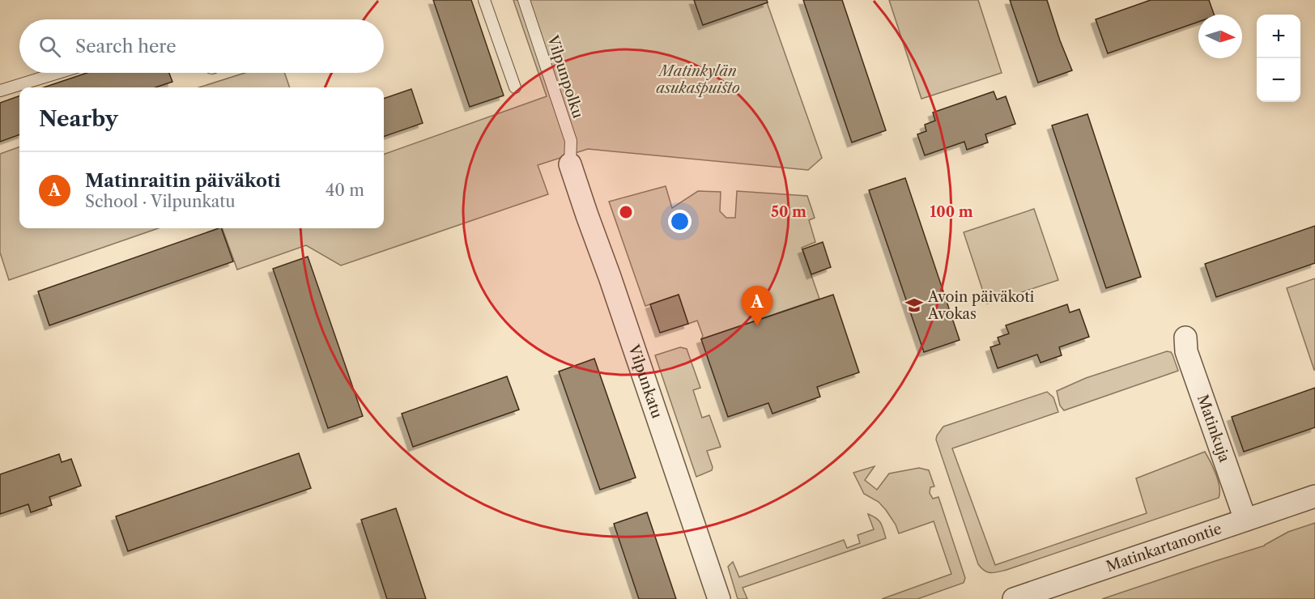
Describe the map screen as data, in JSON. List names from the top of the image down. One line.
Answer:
{"streets":{"street":["Vilpunkatu","Matinkuja","Matinkartanontie"],"lane":["Vilpunpolku"]},"crossings":[["Vilpunpolku","Vilpunkatu"],["Matinkuja","Matinkartanontie"]],"parks":["Matinkylän asukaspuisto"],"places":{"school or university":["Avoin päiväkoti Avokas"]},"north":"right","page":{"map_buttons":["+","−"],"search":"Search here","heading":"Nearby","list":[{"mark":"A","name":"Matinraitin päiväkoti","note":"School · Vilpunkatu","value":"40 m"}],"pins":"A"},"rings":["50 m","100 m"]}
